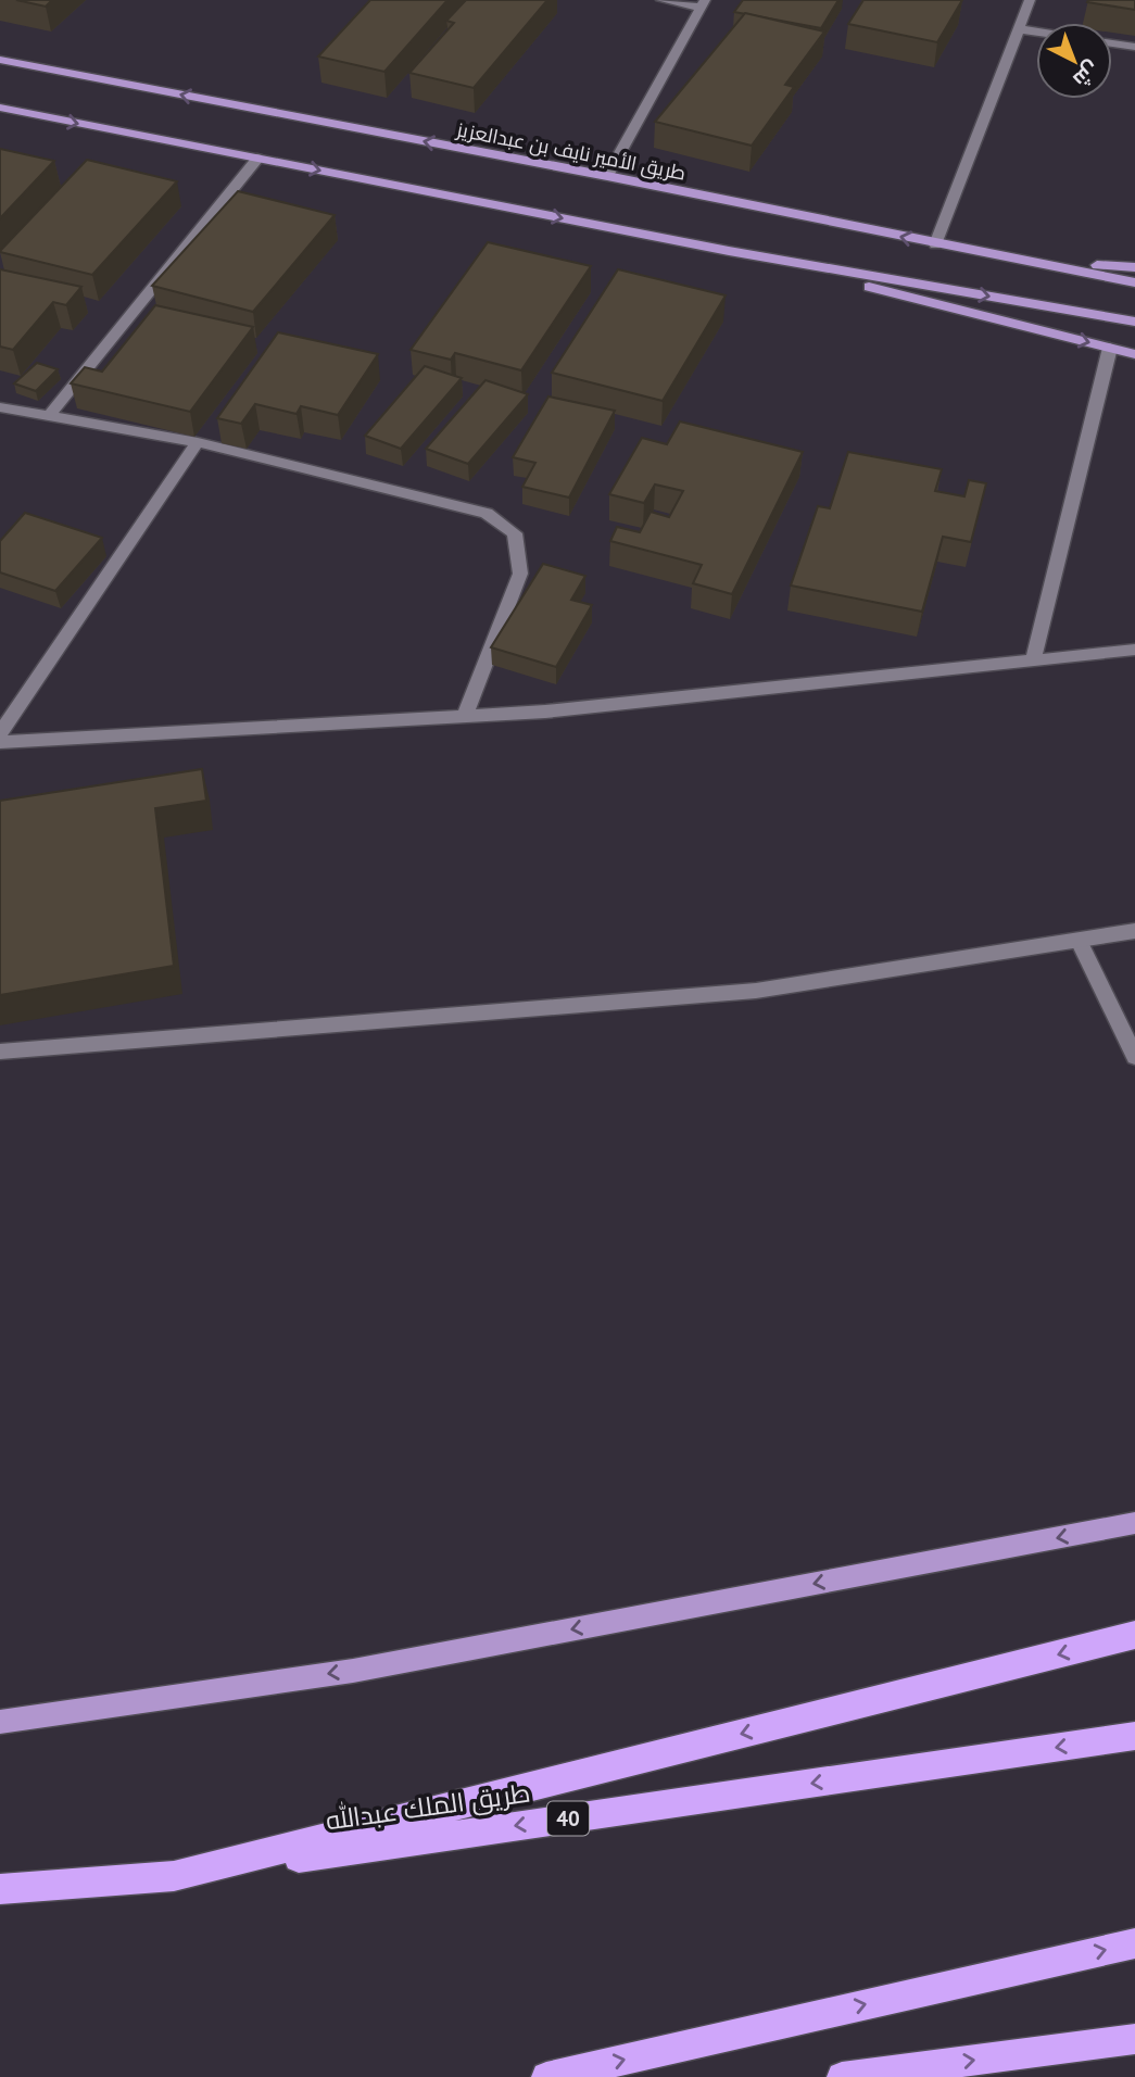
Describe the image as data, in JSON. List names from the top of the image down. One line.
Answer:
{"streets":{"highway":["طريق الملك عبدالله","40"],"main road":["طريق الأمير نايف بن عبدالعزيز"]},"north":"bottom right"}
